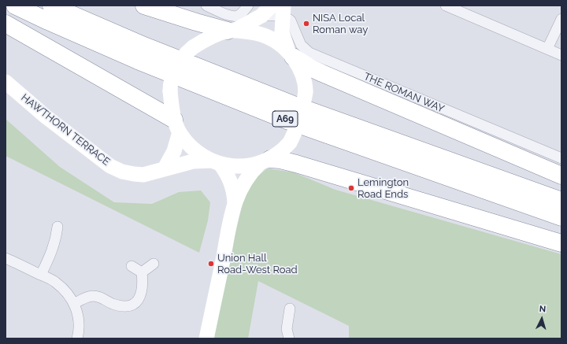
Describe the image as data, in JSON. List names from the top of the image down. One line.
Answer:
{"streets":{"highway":["A69"],"main road":["HAWTHORN TERRACE"],"street":["THE ROMAN WAY"]},"places":["NISA Local Roman way","Lemington Road Ends","Union Hall Road-West Road"],"north":"top"}
